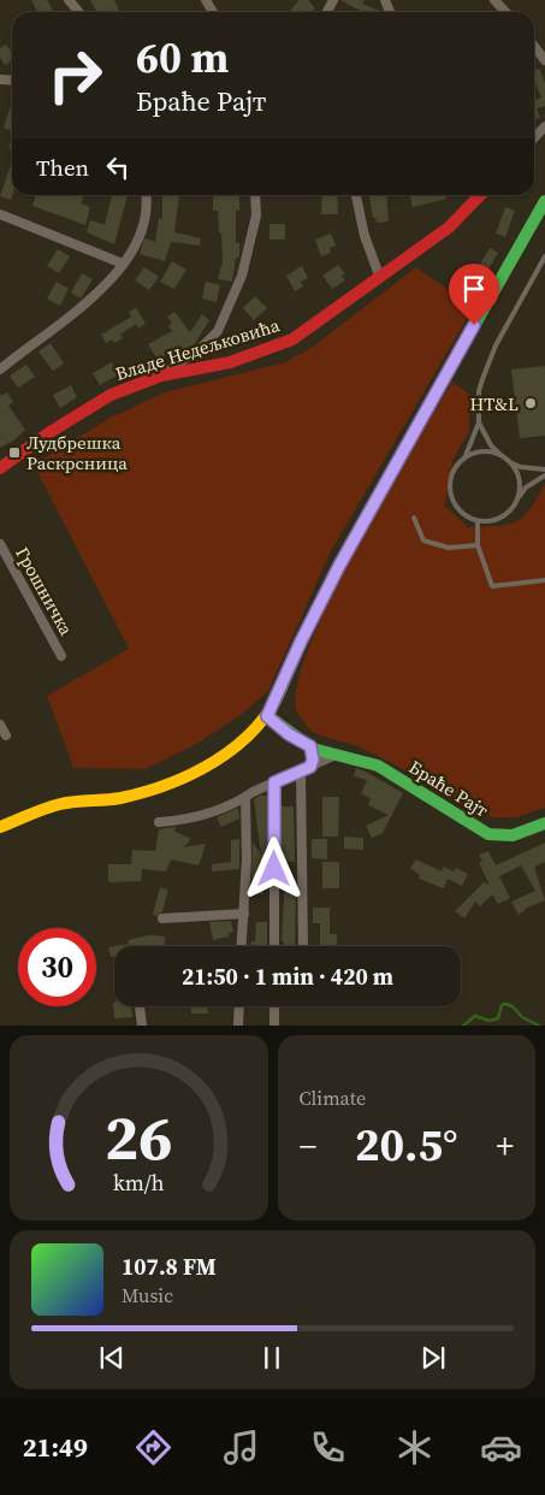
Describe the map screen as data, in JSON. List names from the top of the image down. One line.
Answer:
{"streets":{"street":["Владе Недељковића","Грошничка","Браће Рајт"]},"places":{"other":["HT&L"],"transit":["Лудбрешка Раскрсница"]},"page":{"turn":["60 m","Браће Рајт"],"then":"Then","limit":"30","trip":"21:50 · 1 min · 420 m","tile":"Climate","heat":["−","20.5°","+"],"song":["107.8 FM","Music"],"tabs":"21:49","gauge":["26","km/h"]}}
